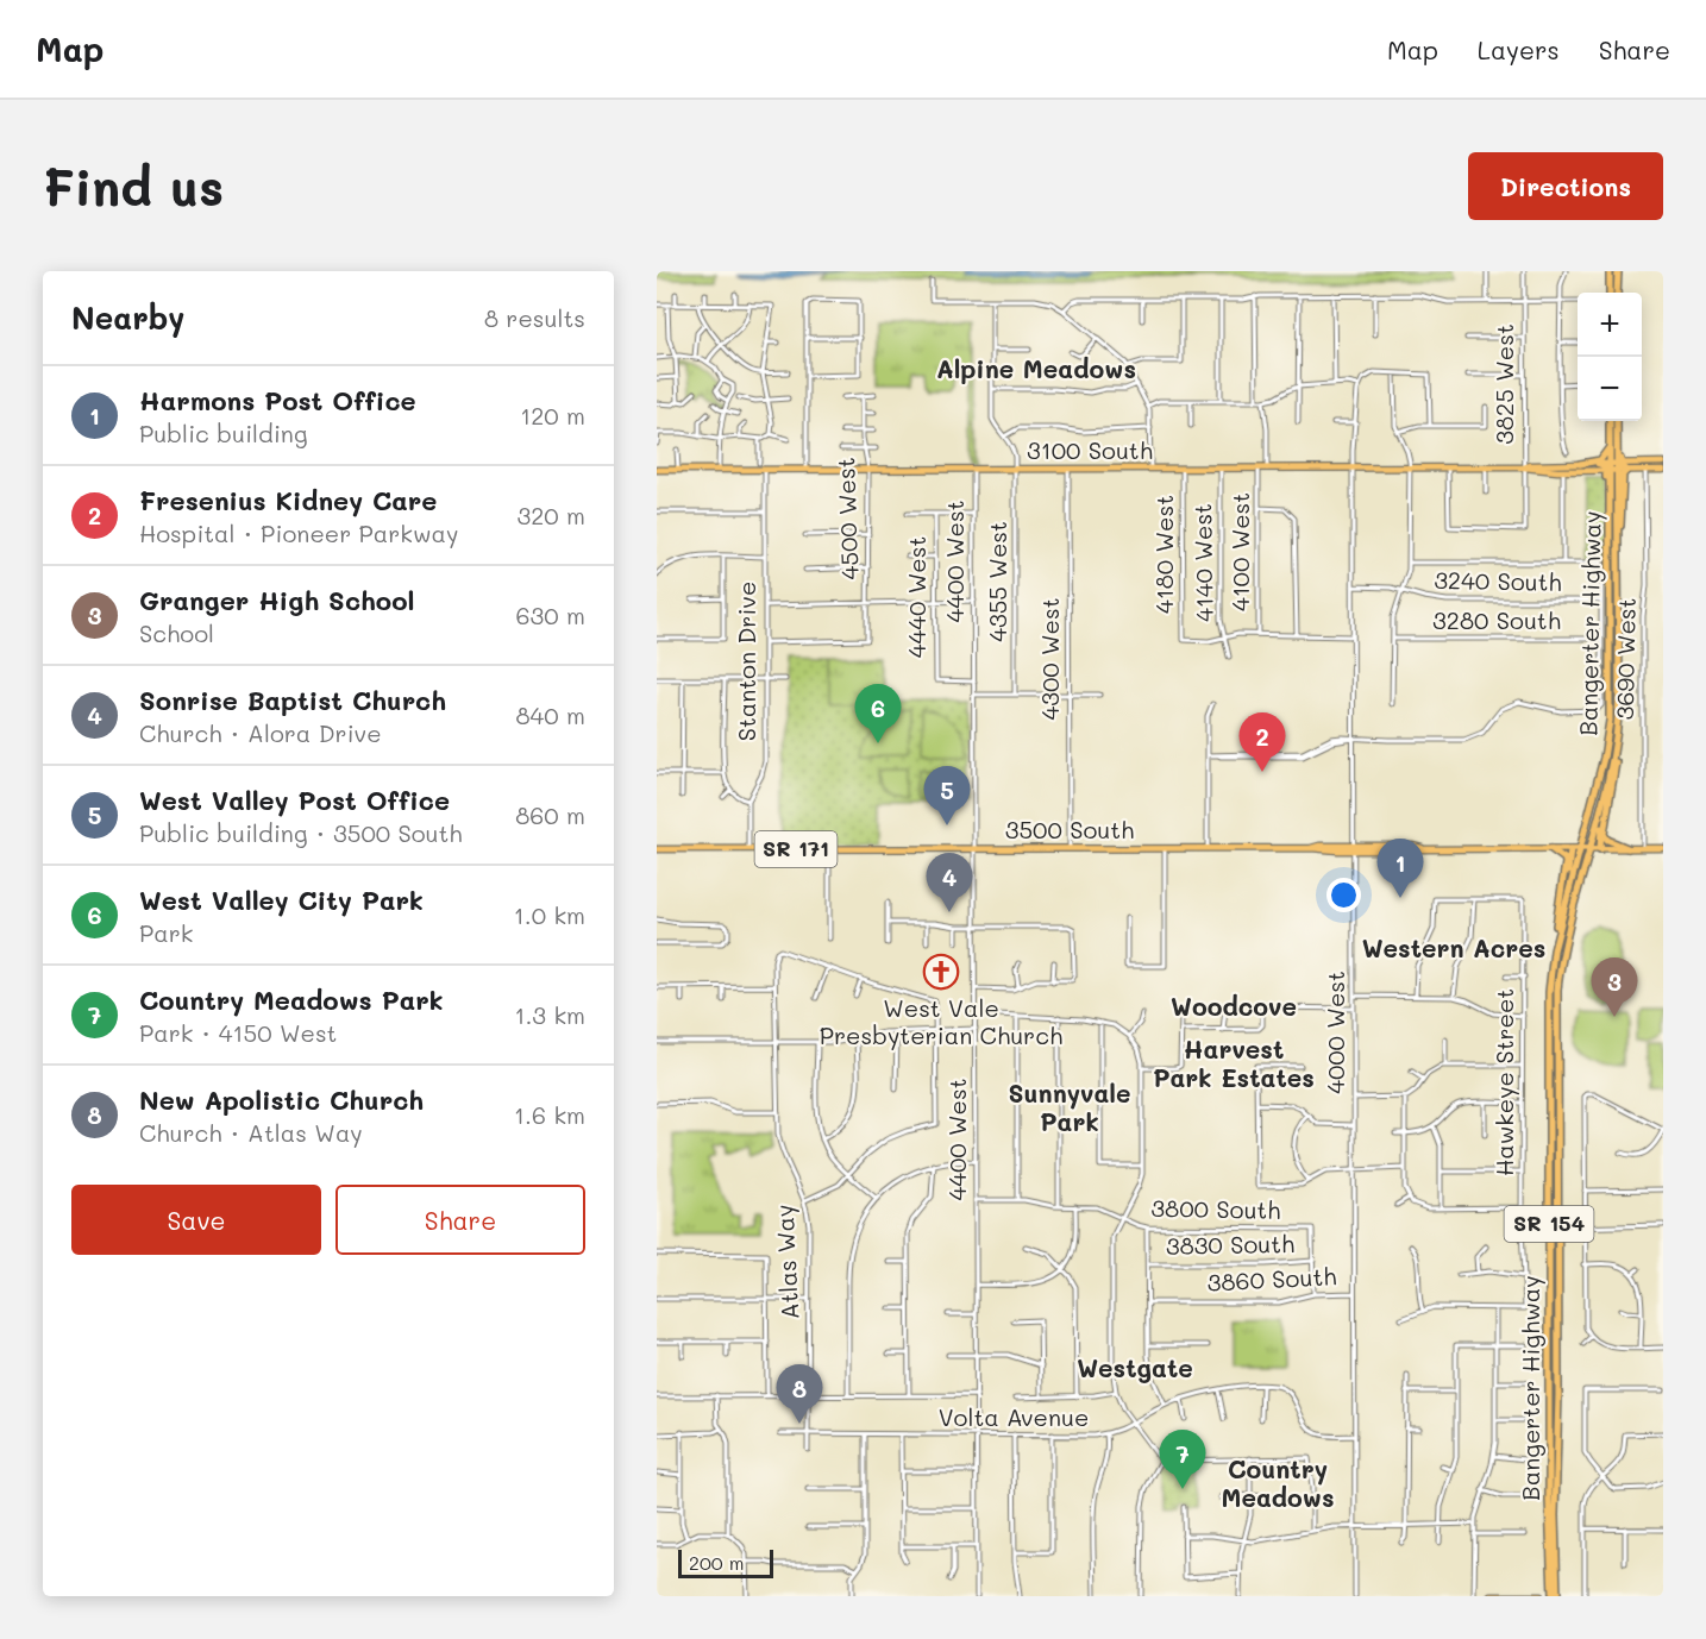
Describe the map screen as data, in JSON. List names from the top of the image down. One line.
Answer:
{"streets":{"highway":["Bangerter Highway","SR 154"],"main road":["3100 South","3500 South","SR 171"],"street":["3825 West","4500 West","4100 West","4180 West","4400 West","4140 West","4355 West","3240 South","4440 West","3280 South","4300 West","3690 West","Stanton Drive","4000 West","Hawkeye Street","3800 South","3830 South","Atlas Way","3860 South","Volta Avenue"]},"crossings":[["3825 West","3100 South"],["3100 South","4500 West"],["3100 South","4100 West"],["3100 South","4180 West"],["3100 South","4400 West"],["3100 South","4140 West"],["3100 South","4355 West"],["3100 South","Bangerter Highway"],["3100 South","4300 West"],["3100 South","Stanton Drive"],["3100 South","4000 West"],["4500 West","Stanton Drive"],["4180 West","4140 West"],["4400 West","4440 West"],["4400 West","3500 South"],["4400 West","3800 South"],["4400 West","Volta Avenue"],["3240 South","4000 West"],["Bangerter Highway","3500 South"],["4300 West","3500 South"],["3690 West","3500 South"],["Stanton Drive","3500 South"],["3500 South","4000 West"],["4000 West","3860 South"],["4000 West","Volta Avenue"],["3800 South","3830 South"],["Atlas Way","Volta Avenue"]],"districts":["Alpine Meadows","Western Acres","Woodcove","Harvest Park Estates","Sunnyvale Park","Westgate","Country Meadows"],"places":{"church":["West Vale Presbyterian Church"]},"scale_bar":"200 m","page":{"header":"Map","nav":["Map","Layers","Share"],"buttons":["Directions",["Save","Share"]],"title":"Find us","heading":["Nearby","8 results"],"map_buttons":["+","−"],"list":[{"mark":"1","name":"Harmons Post Office","note":"Public building","value":"120 m"},{"mark":"2","name":"Fresenius Kidney Care","note":"Hospital · Pioneer Parkway","value":"320 m"},{"mark":"3","name":"Granger High School","note":"School","value":"630 m"},{"mark":"4","name":"Sonrise Baptist Church","note":"Church · Alora Drive","value":"840 m"},{"mark":"5","name":"West Valley Post Office","note":"Public building · 3500 South","value":"860 m"},{"mark":"6","name":"West Valley City Park","note":"Park","value":"1.0 km"},{"mark":"7","name":"Country Meadows Park","note":"Park · 4150 West","value":"1.3 km"},{"mark":"8","name":"New Apolistic Church","note":"Church · Atlas Way","value":"1.6 km"}],"pins":["6","2","5","1","4","3","8","7"],"scale":"200 m"}}
